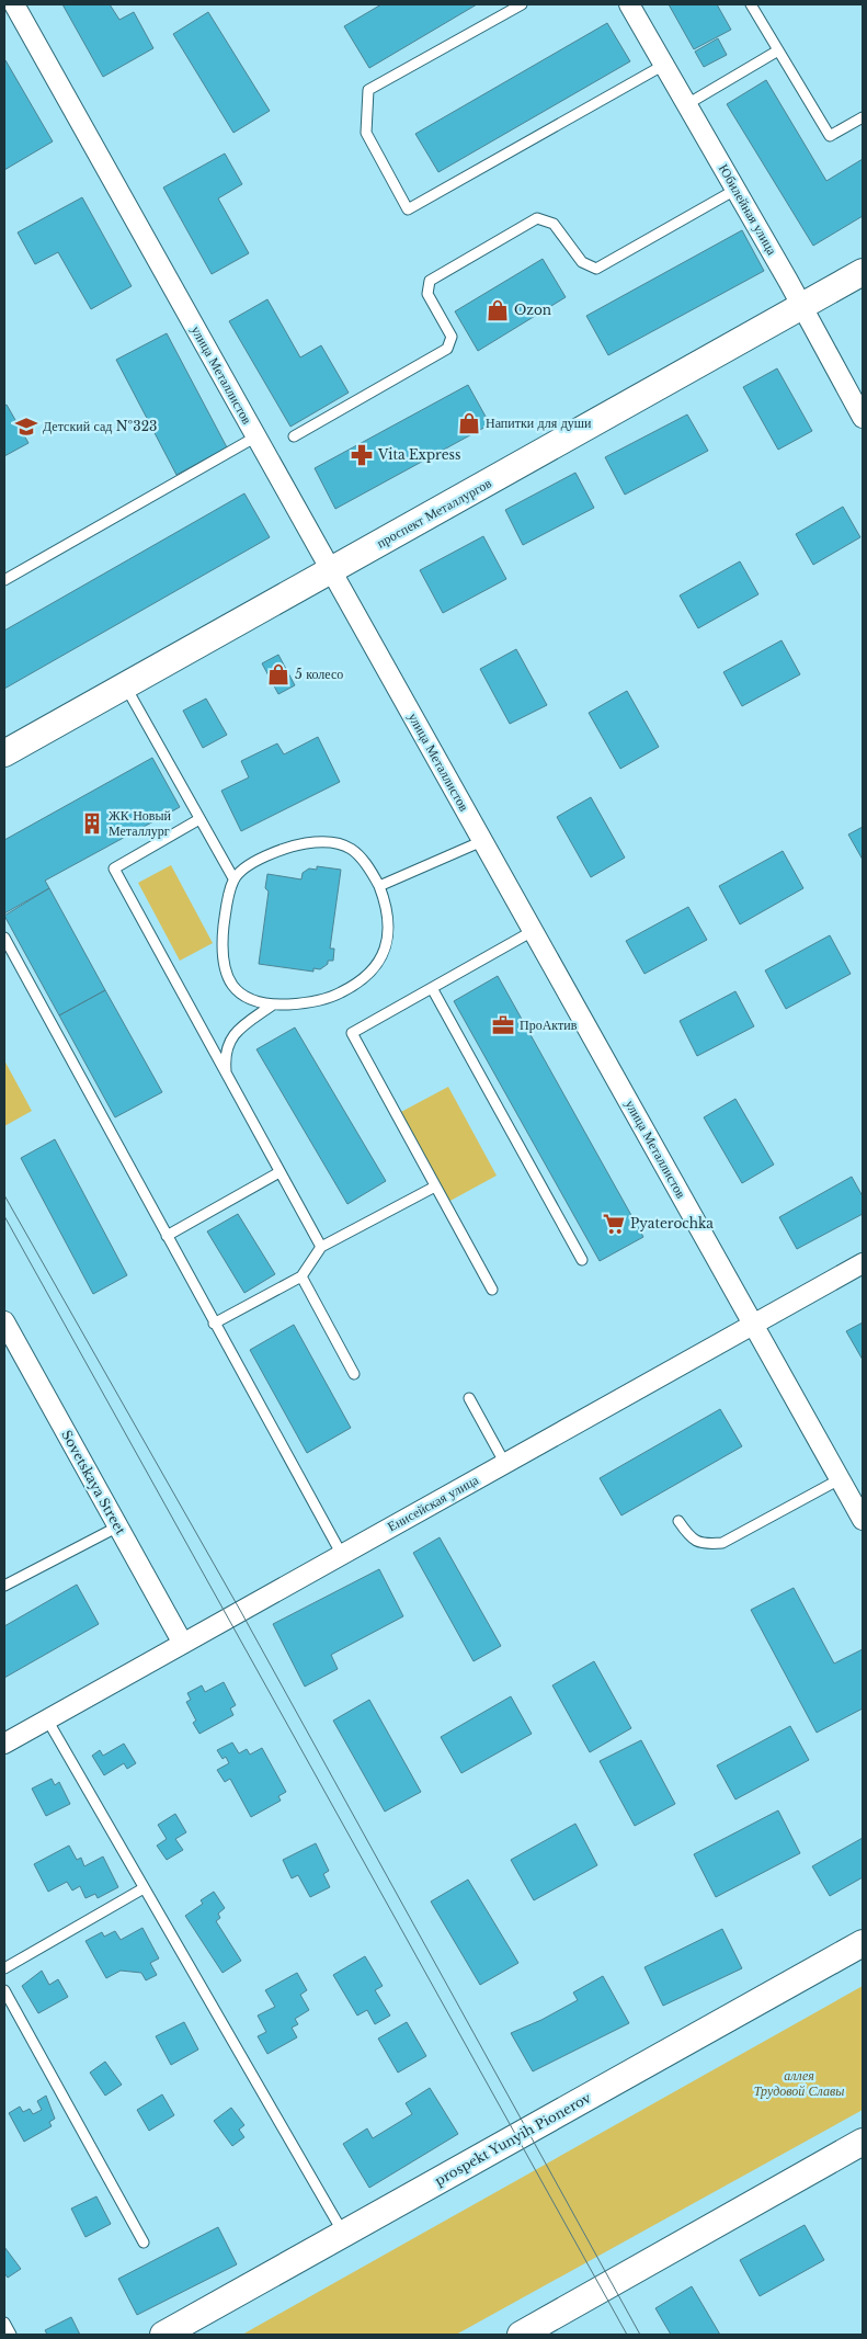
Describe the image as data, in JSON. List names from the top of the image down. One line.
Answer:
{"streets":{"street":["Юбилейная улица","улица Металлистов","проспект Металлургов","Sovetskaya Street","Енисейская улица","prospekt Yunyih Pionerov"]},"crossings":[["Юбилейная улица","проспект Металлургов"],["улица Металлистов","проспект Металлургов"],["улица Металлистов","Енисейская улица"],["Sovetskaya Street","Енисейская улица"]],"parks":["аллея Трудовой Славы"],"places":{"shop":["Ozon","Напитки для души","5 колесо"],"school or university":["Детский сад №323"],"pharmacy":["Vita Express"],"building":["ЖК Новый Металлург"],"office":["ПроАктив"],"supermarket":["Pyaterochka"]}}
